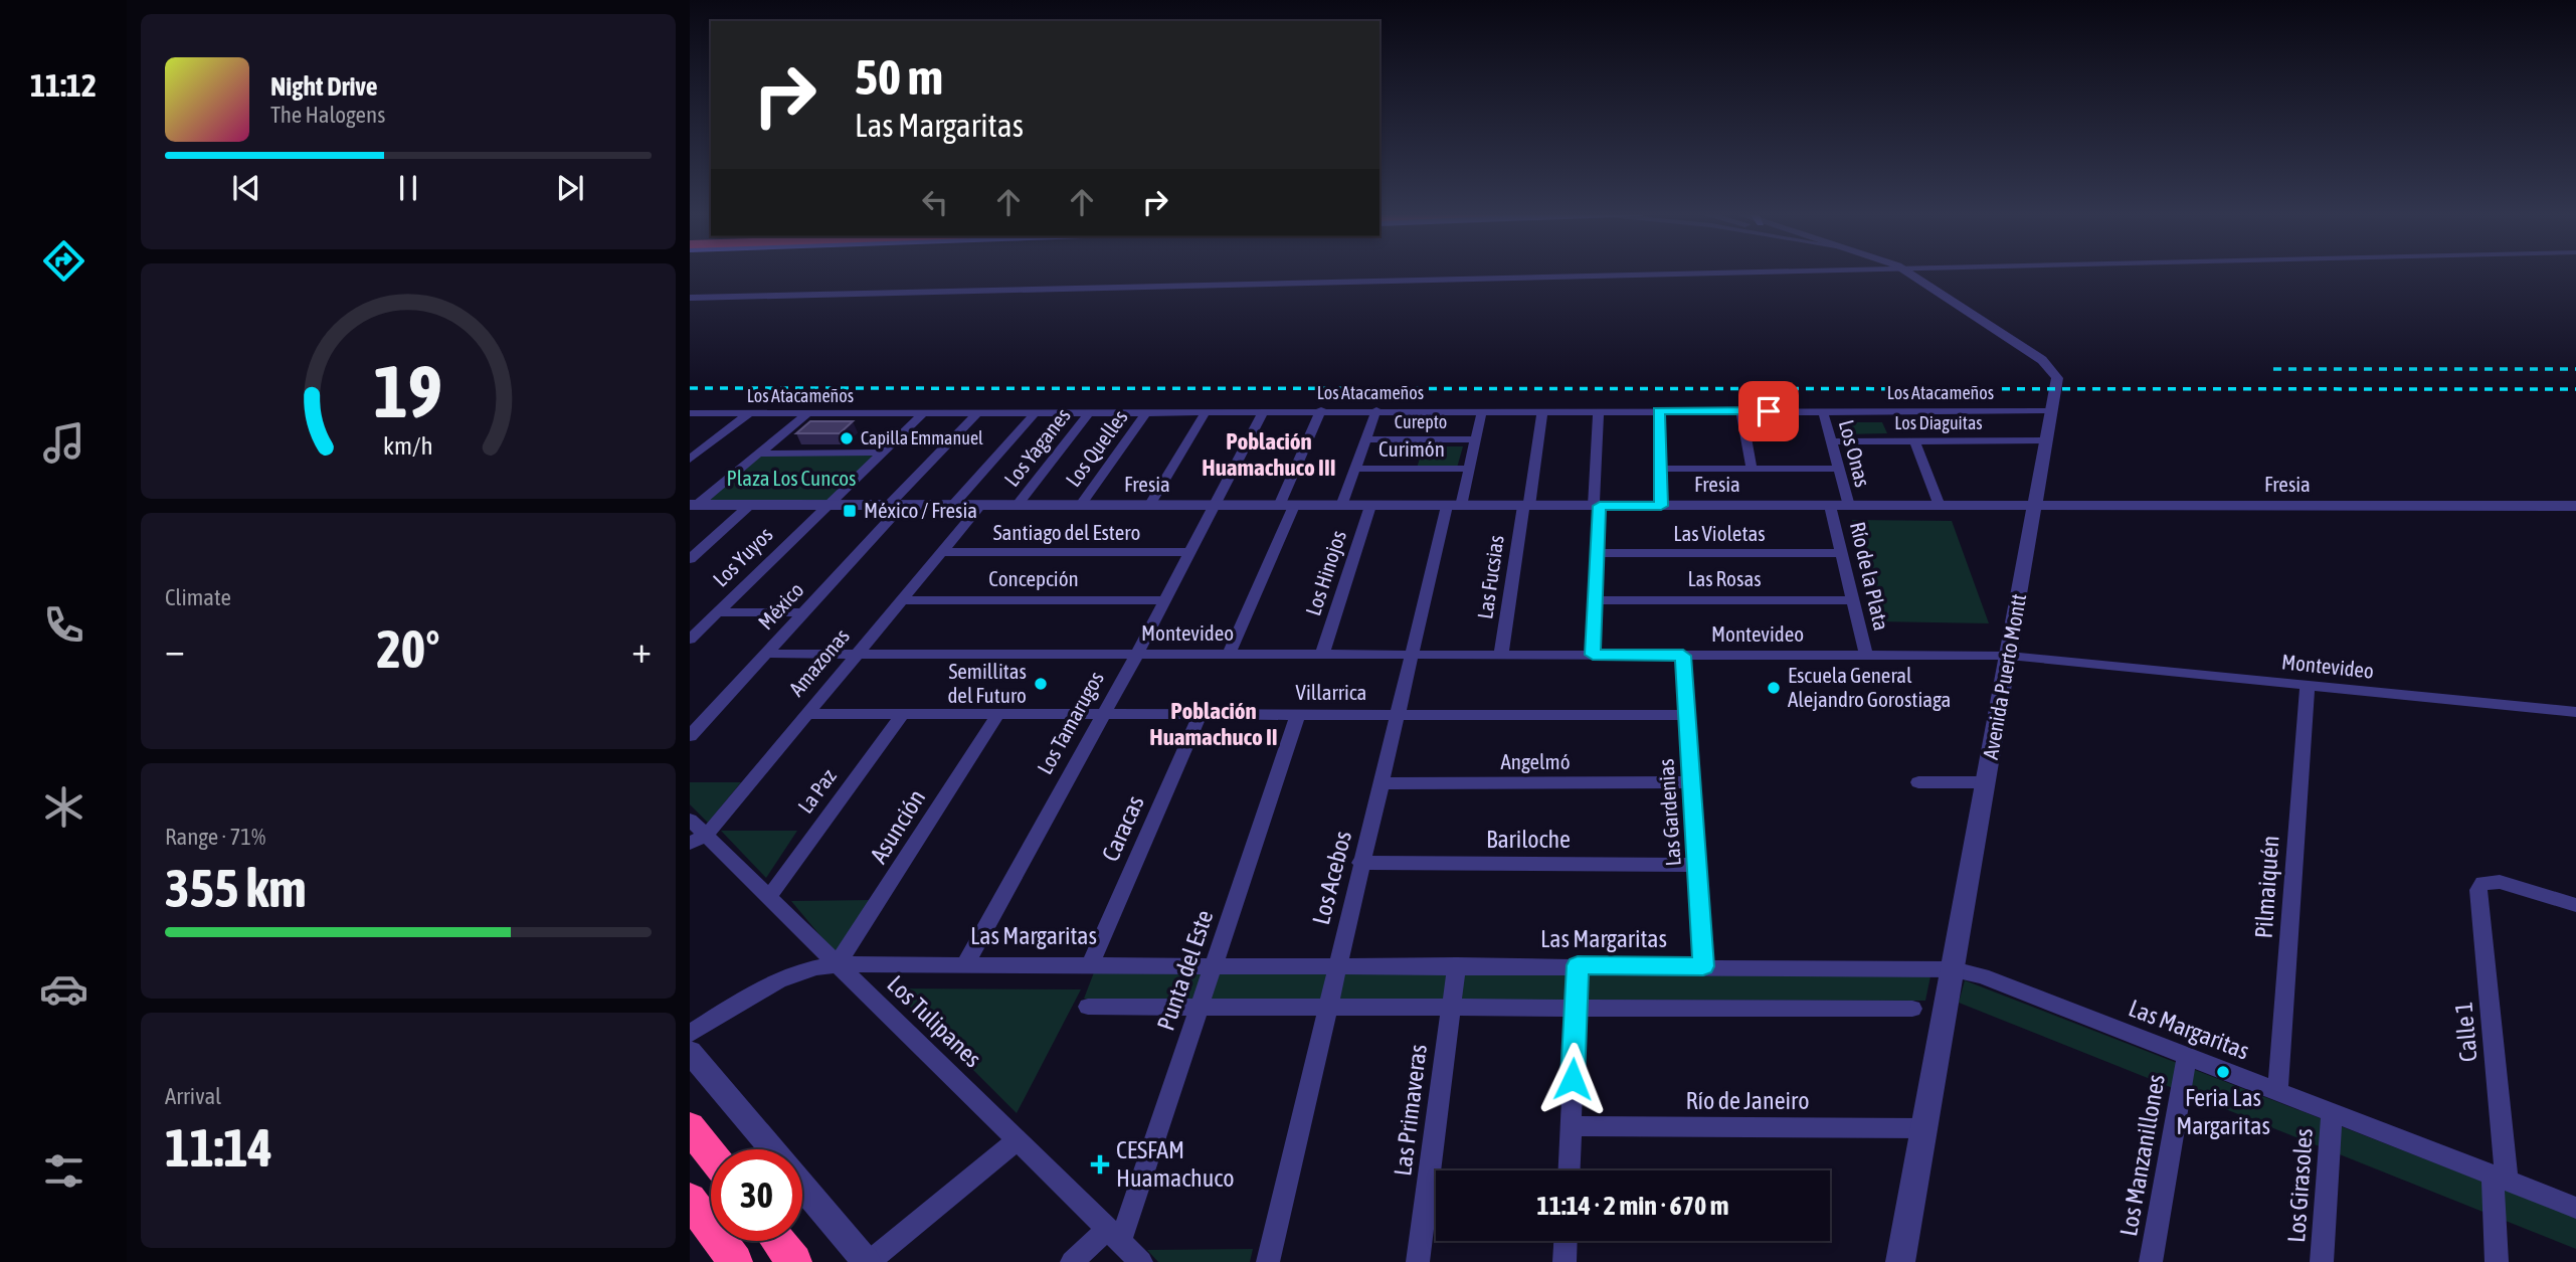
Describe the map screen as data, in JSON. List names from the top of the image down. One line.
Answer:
{"streets":{"street":["Los Atacameños","Curepto","Los Diaguitas","Los Yaganes","Los Quelles","Curimón","Los Onas","Fresia","Santiago del Estero","Las Violetas","Los Yuyos","Los Hinojos","Río de la Plata","Las Fucsias","Concepción","Las Rosas","México","Montevideo","Amazonas","Avenida Puerto Montt","Villarrica","Los Tamarugos","Angelmó","La Paz","Las Gardenias","Asunción","Caracas","Bariloche","Los Acebos","Pilmaiquén","Las Margaritas","Punta del Este","Los Tulipanes","Calle 1","Río de Janeiro","Las Primaveras","Los Manzanillones","Los Girasoles"]},"crossings":[["Los Atacameños","Los Yaganes"],["Los Atacameños","Los Quelles"],["Los Atacameños","Los Onas"],["Los Atacameños","Los Yuyos"],["Los Atacameños","Las Fucsias"],["Los Atacameños","México"],["Los Atacameños","Avenida Puerto Montt"],["Los Atacameños","Los Tamarugos"],["Los Atacameños","Los Acebos"],["Curepto","Los Acebos"],["Los Diaguitas","Los Onas"],["Los Diaguitas","Avenida Puerto Montt"],["Los Yaganes","Fresia"],["Los Quelles","Fresia"],["Curimón","Los Acebos"],["Los Onas","Fresia"],["Fresia","Los Yuyos"],["Fresia","Los Hinojos"],["Fresia","Río de la Plata"],["Fresia","Las Fucsias"],["Fresia","México"],["Fresia","Amazonas"],["Fresia","Avenida Puerto Montt"],["Fresia","Los Tamarugos"],["Fresia","Los Acebos"],["Santiago del Estero","Amazonas"],["Santiago del Estero","Los Tamarugos"],["Las Violetas","Río de la Plata"],["Los Hinojos","Montevideo"],["Río de la Plata","Las Rosas"],["Río de la Plata","Montevideo"],["Las Fucsias","Montevideo"],["Concepción","Amazonas"],["Concepción","Los Tamarugos"],["México","Montevideo"],["Montevideo","Amazonas"],["Montevideo","Avenida Puerto Montt"],["Montevideo","Los Tamarugos"],["Montevideo","Las Gardenias"],["Montevideo","Los Acebos"],["Montevideo","Pilmaiquén"],["Amazonas","Villarrica"],["Amazonas","Los Tulipanes"],["Avenida Puerto Montt","Las Margaritas"],["Avenida Puerto Montt","Río de Janeiro"],["Villarrica","Los Tamarugos"],["Villarrica","La Paz"],["Villarrica","Las Gardenias"],["Villarrica","Asunción"],["Villarrica","Caracas"],["Villarrica","Los Acebos"],["Villarrica","Punta del Este"],["Los Tamarugos","Las Margaritas"],["Angelmó","Las Gardenias"],["Angelmó","Los Acebos"],["La Paz","Los Tulipanes"],["Las Gardenias","Bariloche"],["Las Gardenias","Las Margaritas"],["Asunción","Las Margaritas"],["Asunción","Los Tulipanes"],["Caracas","Las Margaritas"],["Bariloche","Los Acebos"],["Los Acebos","Las Margaritas"],["Pilmaiquén","Las Margaritas"],["Las Margaritas","Punta del Este"],["Las Margaritas","Los Tulipanes"],["Las Margaritas","Calle 1"],["Las Margaritas","Las Primaveras"],["Las Margaritas","Los Manzanillones"],["Las Margaritas","Los Girasoles"],["Punta del Este","Los Tulipanes"]],"districts":["Población Huamachuco III","Población Huamachuco II"],"parks":["Plaza Los Cuncos"],"places":{"other":["Capilla Emmanuel","Semillitas del Futuro","Escuela General Alejandro Gorostiaga","Feria Las Margaritas"],"transit":["México / Fresia"],"health":["CESFAM Huamachuco"]},"page":{"tabs":"11:12","turn":["50 m","Las Margaritas"],"song":["Night Drive","The Halogens"],"tile":["Climate",["Range · 71%","355 km"],["Arrival","11:14"]],"heat":["−","20°","+"],"limit":"30","trip":"11:14 · 2 min · 670 m","gauge":["19","km/h"]}}
